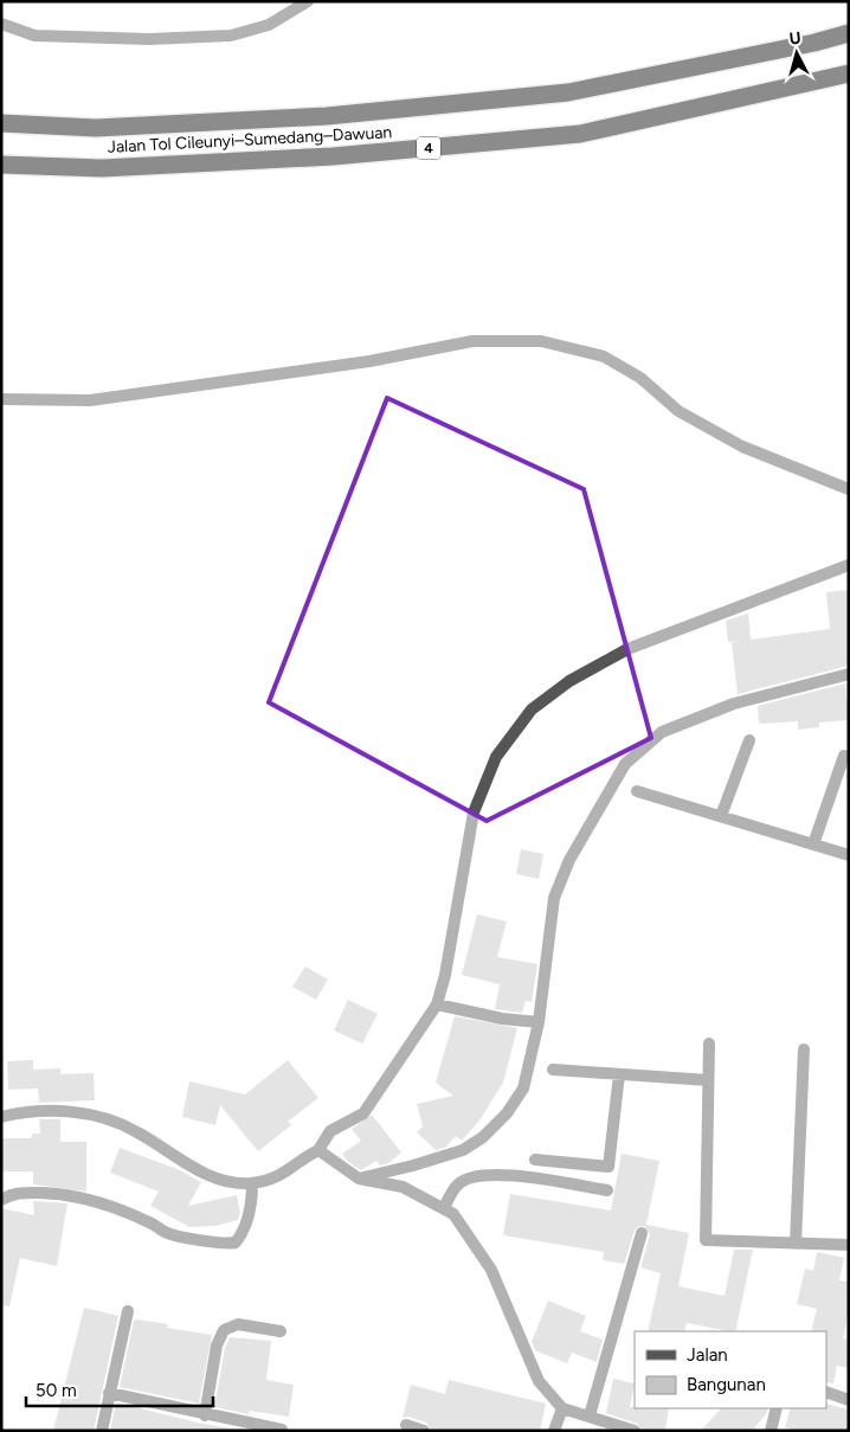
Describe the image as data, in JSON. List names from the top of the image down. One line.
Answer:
{"streets":{"highway":["Jalan Tol Cileunyi–Sumedang–Dawuan","4"]},"legend":["Jalan","Bangunan"],"scale_bar":"50 m","north":"top"}
